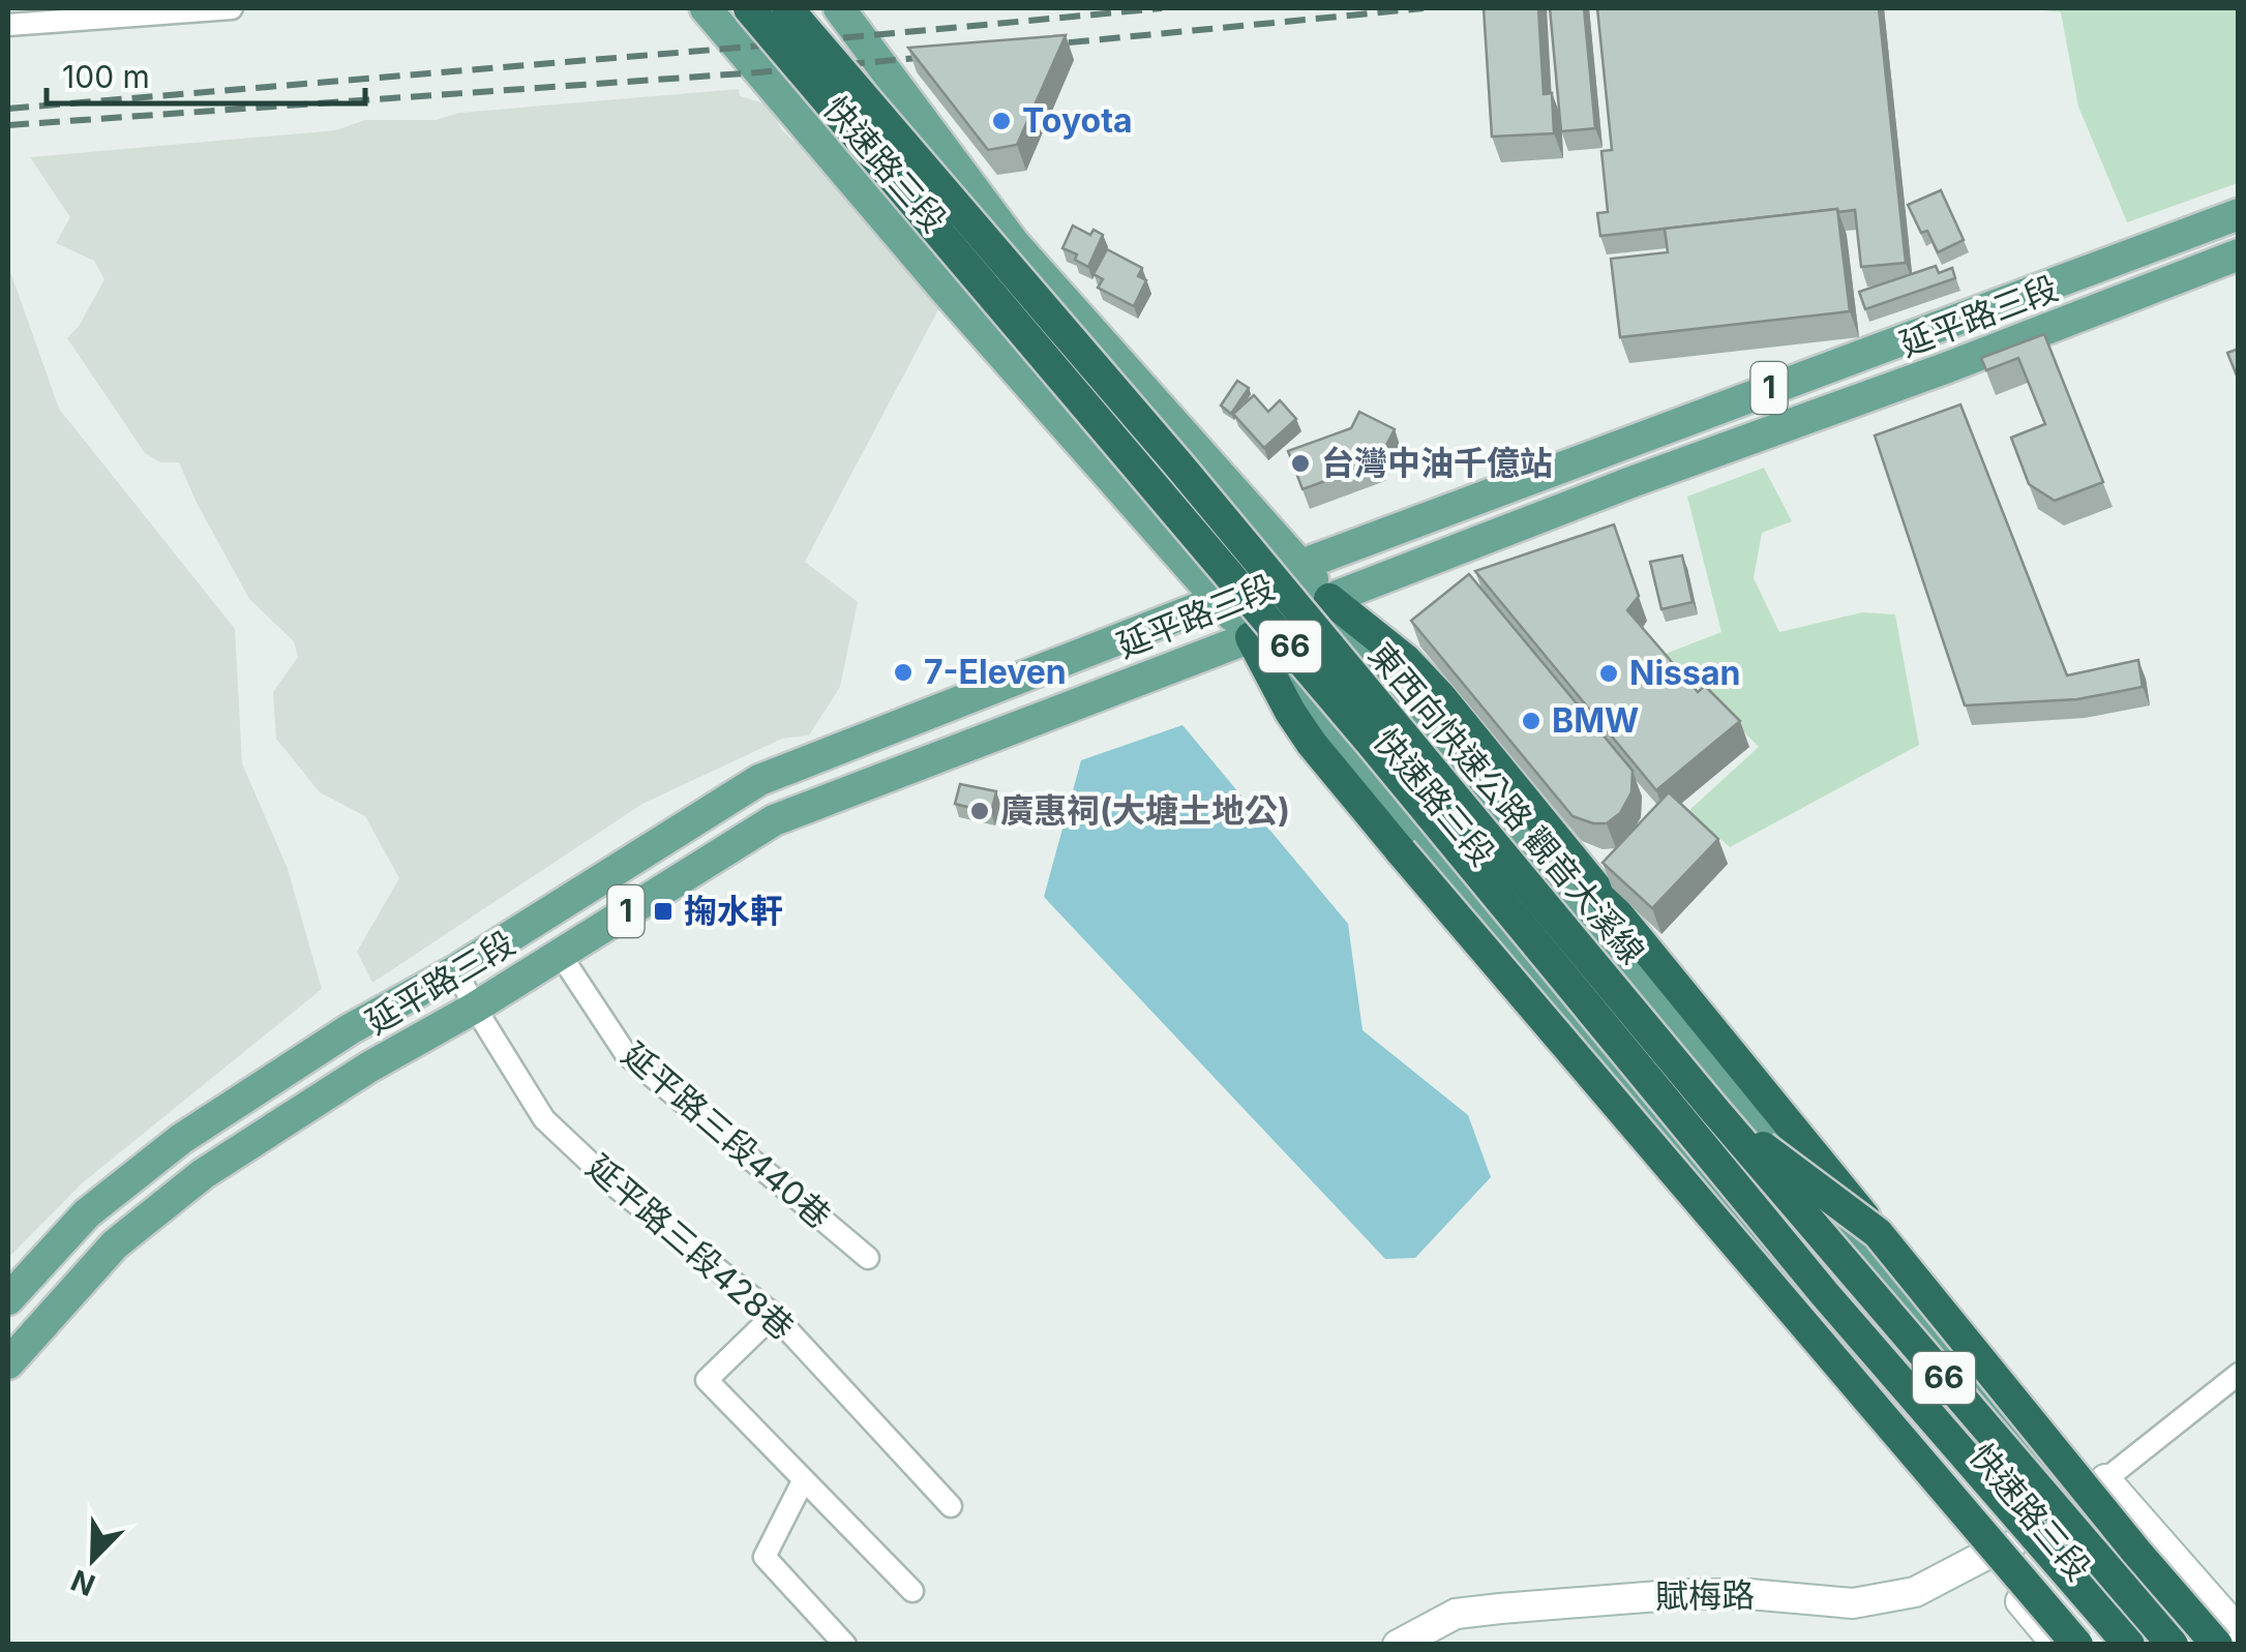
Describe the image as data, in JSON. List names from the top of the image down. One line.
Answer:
{"streets":{"highway":["66","東西向快速公路 觀音大溪線"],"main road":["快速路三段","延平路三段","1"],"street":["延平路三段440巷","延平路三段428巷","賦梅路"]},"crossings":[["快速路三段","延平路三段"],["快速路三段","賦梅路"],["延平路三段","延平路三段440巷"],["延平路三段","延平路三段428巷"]],"places":{"other":["Toyota","台灣中油千億站","7-Eleven","Nissan","BMW","廣惠祠(大塘土地公)"],"transit":["掬水軒"]},"scale_bar":"100 m","north":"bottom left"}
